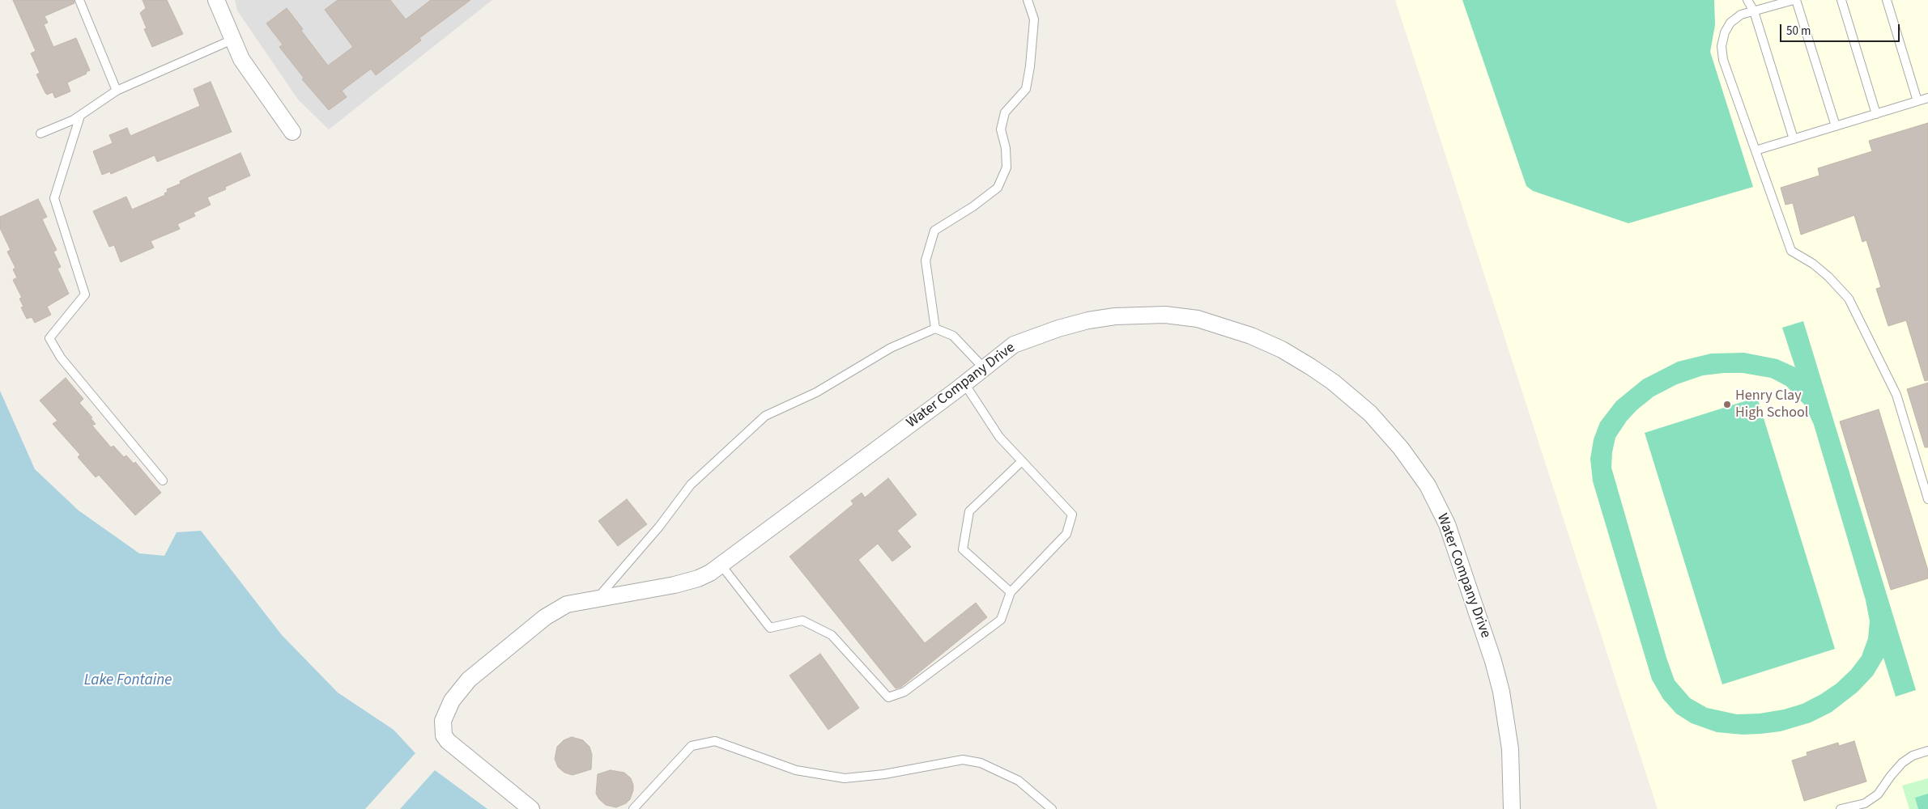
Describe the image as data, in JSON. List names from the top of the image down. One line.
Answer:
{"streets":{"street":["Water Company Drive"]},"water":["Lake Fontaine"],"places":["Henry Clay High School"],"scale_bar":"50 m"}
